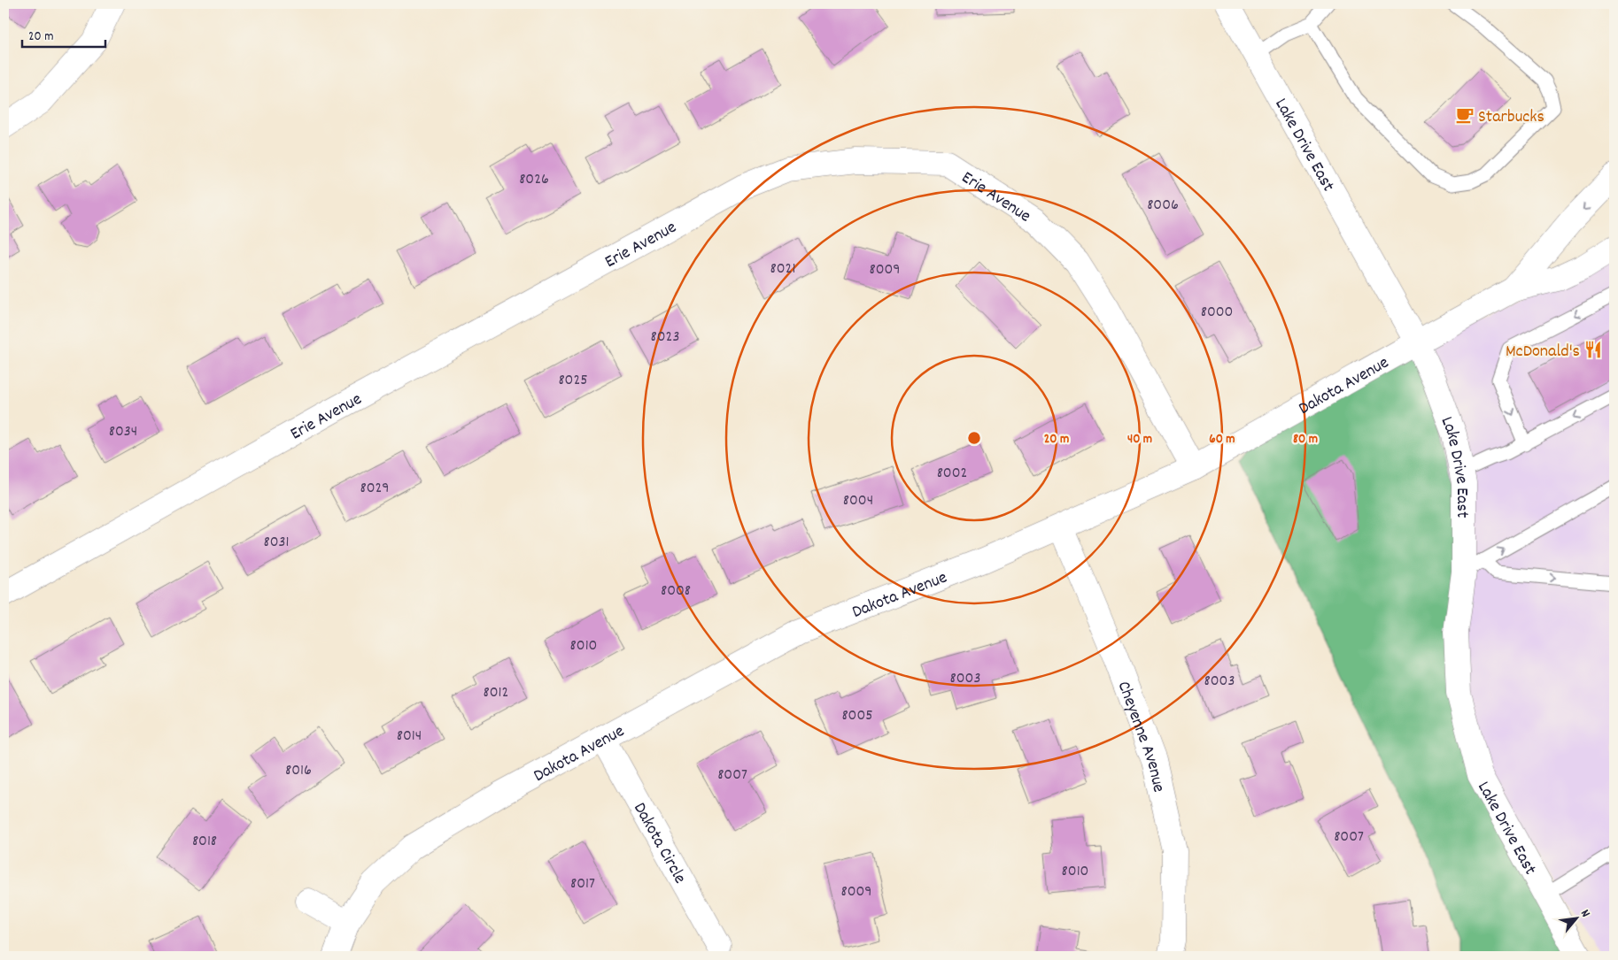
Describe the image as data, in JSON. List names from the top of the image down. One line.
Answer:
{"streets":{"street":["Lake Drive East","Erie Avenue","Dakota Avenue","Cheyenne Avenue","Dakota Circle"]},"crossings":[["Lake Drive East","Dakota Avenue"],["Erie Avenue","Dakota Avenue"],["Dakota Avenue","Cheyenne Avenue"],["Dakota Avenue","Dakota Circle"]],"places":{"cafe":["Starbucks"],"restaurant":["McDonald's"]},"house_numbers":["8026","8006","8021","8009","8000","8023","8025","8034","8002","8029","8004","8031","8008","8010","8003","8003","8012","8005","8014","8016","8007","8007","8018","8010","8017","8009"],"scale_bar":"20 m","north":"top right","rings":["20 m","40 m","60 m","80 m"]}
